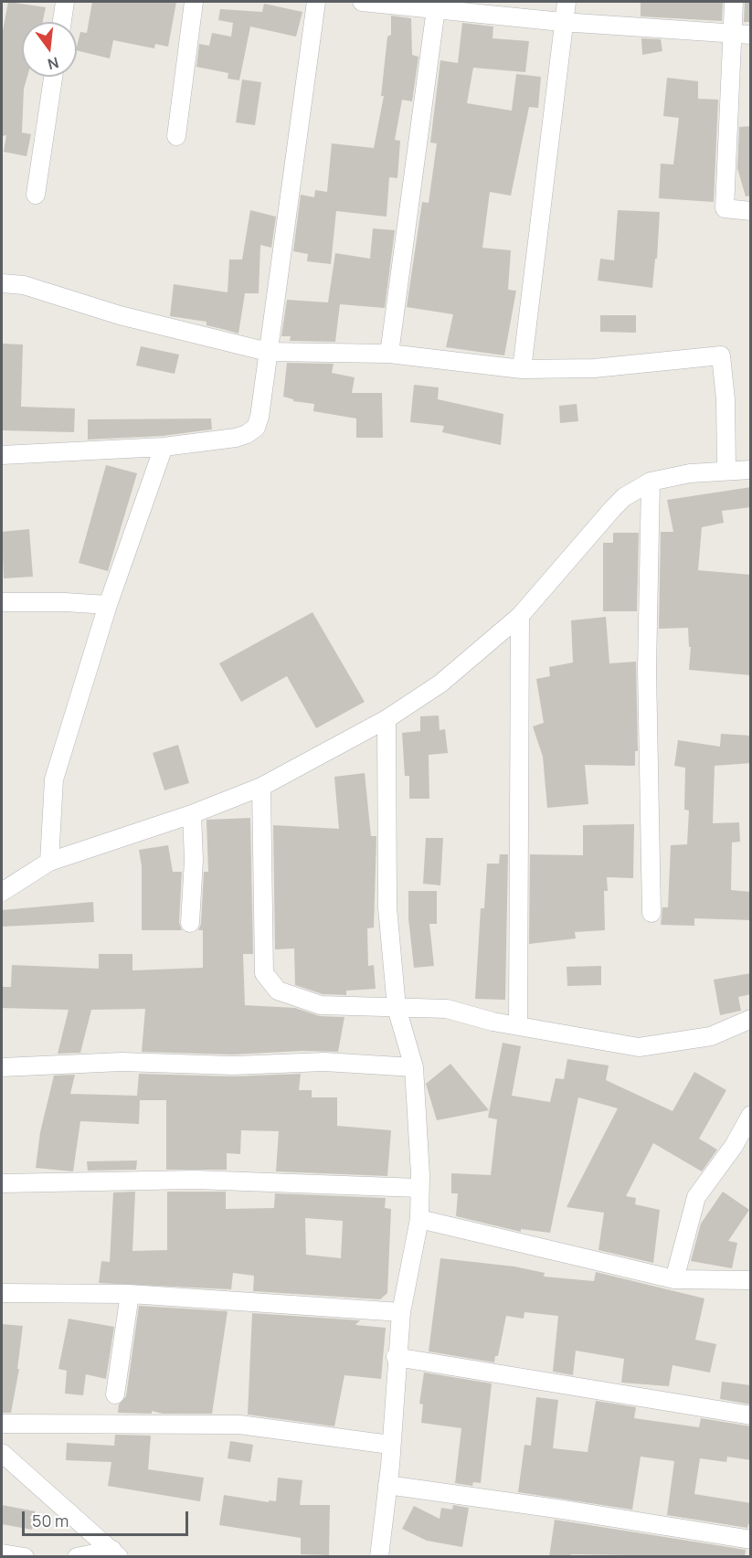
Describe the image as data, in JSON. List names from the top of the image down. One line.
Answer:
{"scale_bar":"50 m","north":"bottom"}
